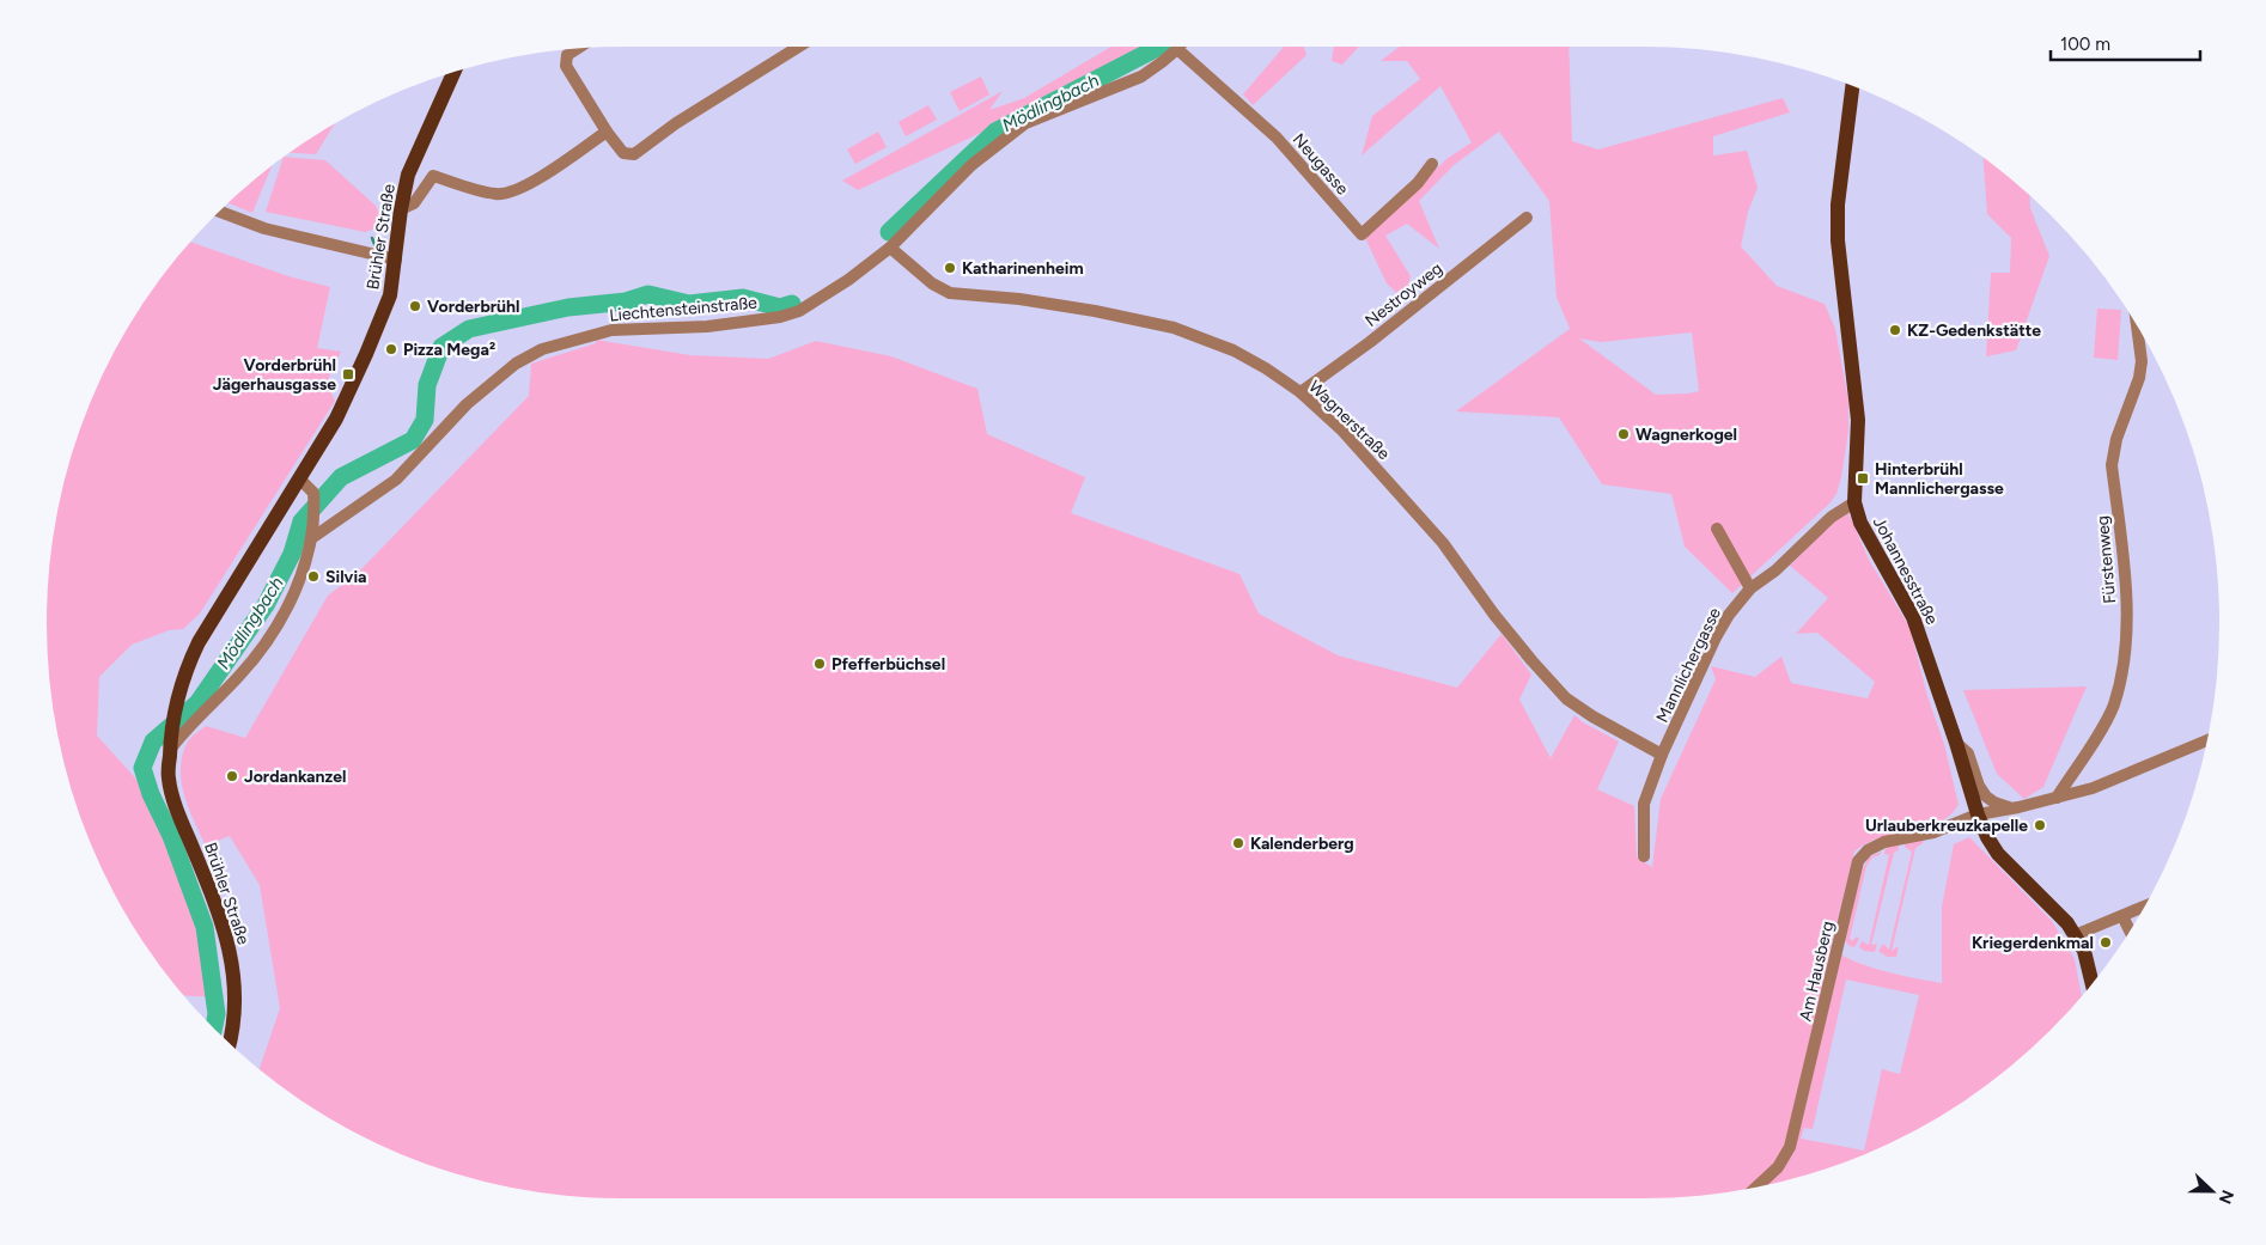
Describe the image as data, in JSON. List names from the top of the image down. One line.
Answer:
{"streets":{"main road":["Brühler Straße","Johannesstraße"],"street":["Neugasse","Nestroyweg","Liechtensteinstraße","Wagnerstraße","Fürstenweg","Mannlichergasse","Am Hausberg"]},"crossings":[["Neugasse","Liechtensteinstraße"],["Nestroyweg","Wagnerstraße"],["Liechtensteinstraße","Wagnerstraße"],["Wagnerstraße","Mannlichergasse"],["Fürstenweg","Am Hausberg"],["Johannesstraße","Mannlichergasse"],["Johannesstraße","Am Hausberg"]],"water":["Mödlingbach"],"places":{"other":["Katharinenheim","Vorderbrühl","KZ-Gedenkstätte","Pizza Mega²","Wagnerkogel","Silvia","Pfefferbüchsel","Jordankanzel","Urlauberkreuzkapelle","Kalenderberg","Kriegerdenkmal"],"transit":["Vorderbrühl Jägerhausgasse","Hinterbrühl Mannlichergasse"]},"scale_bar":"100 m","north":"right"}
